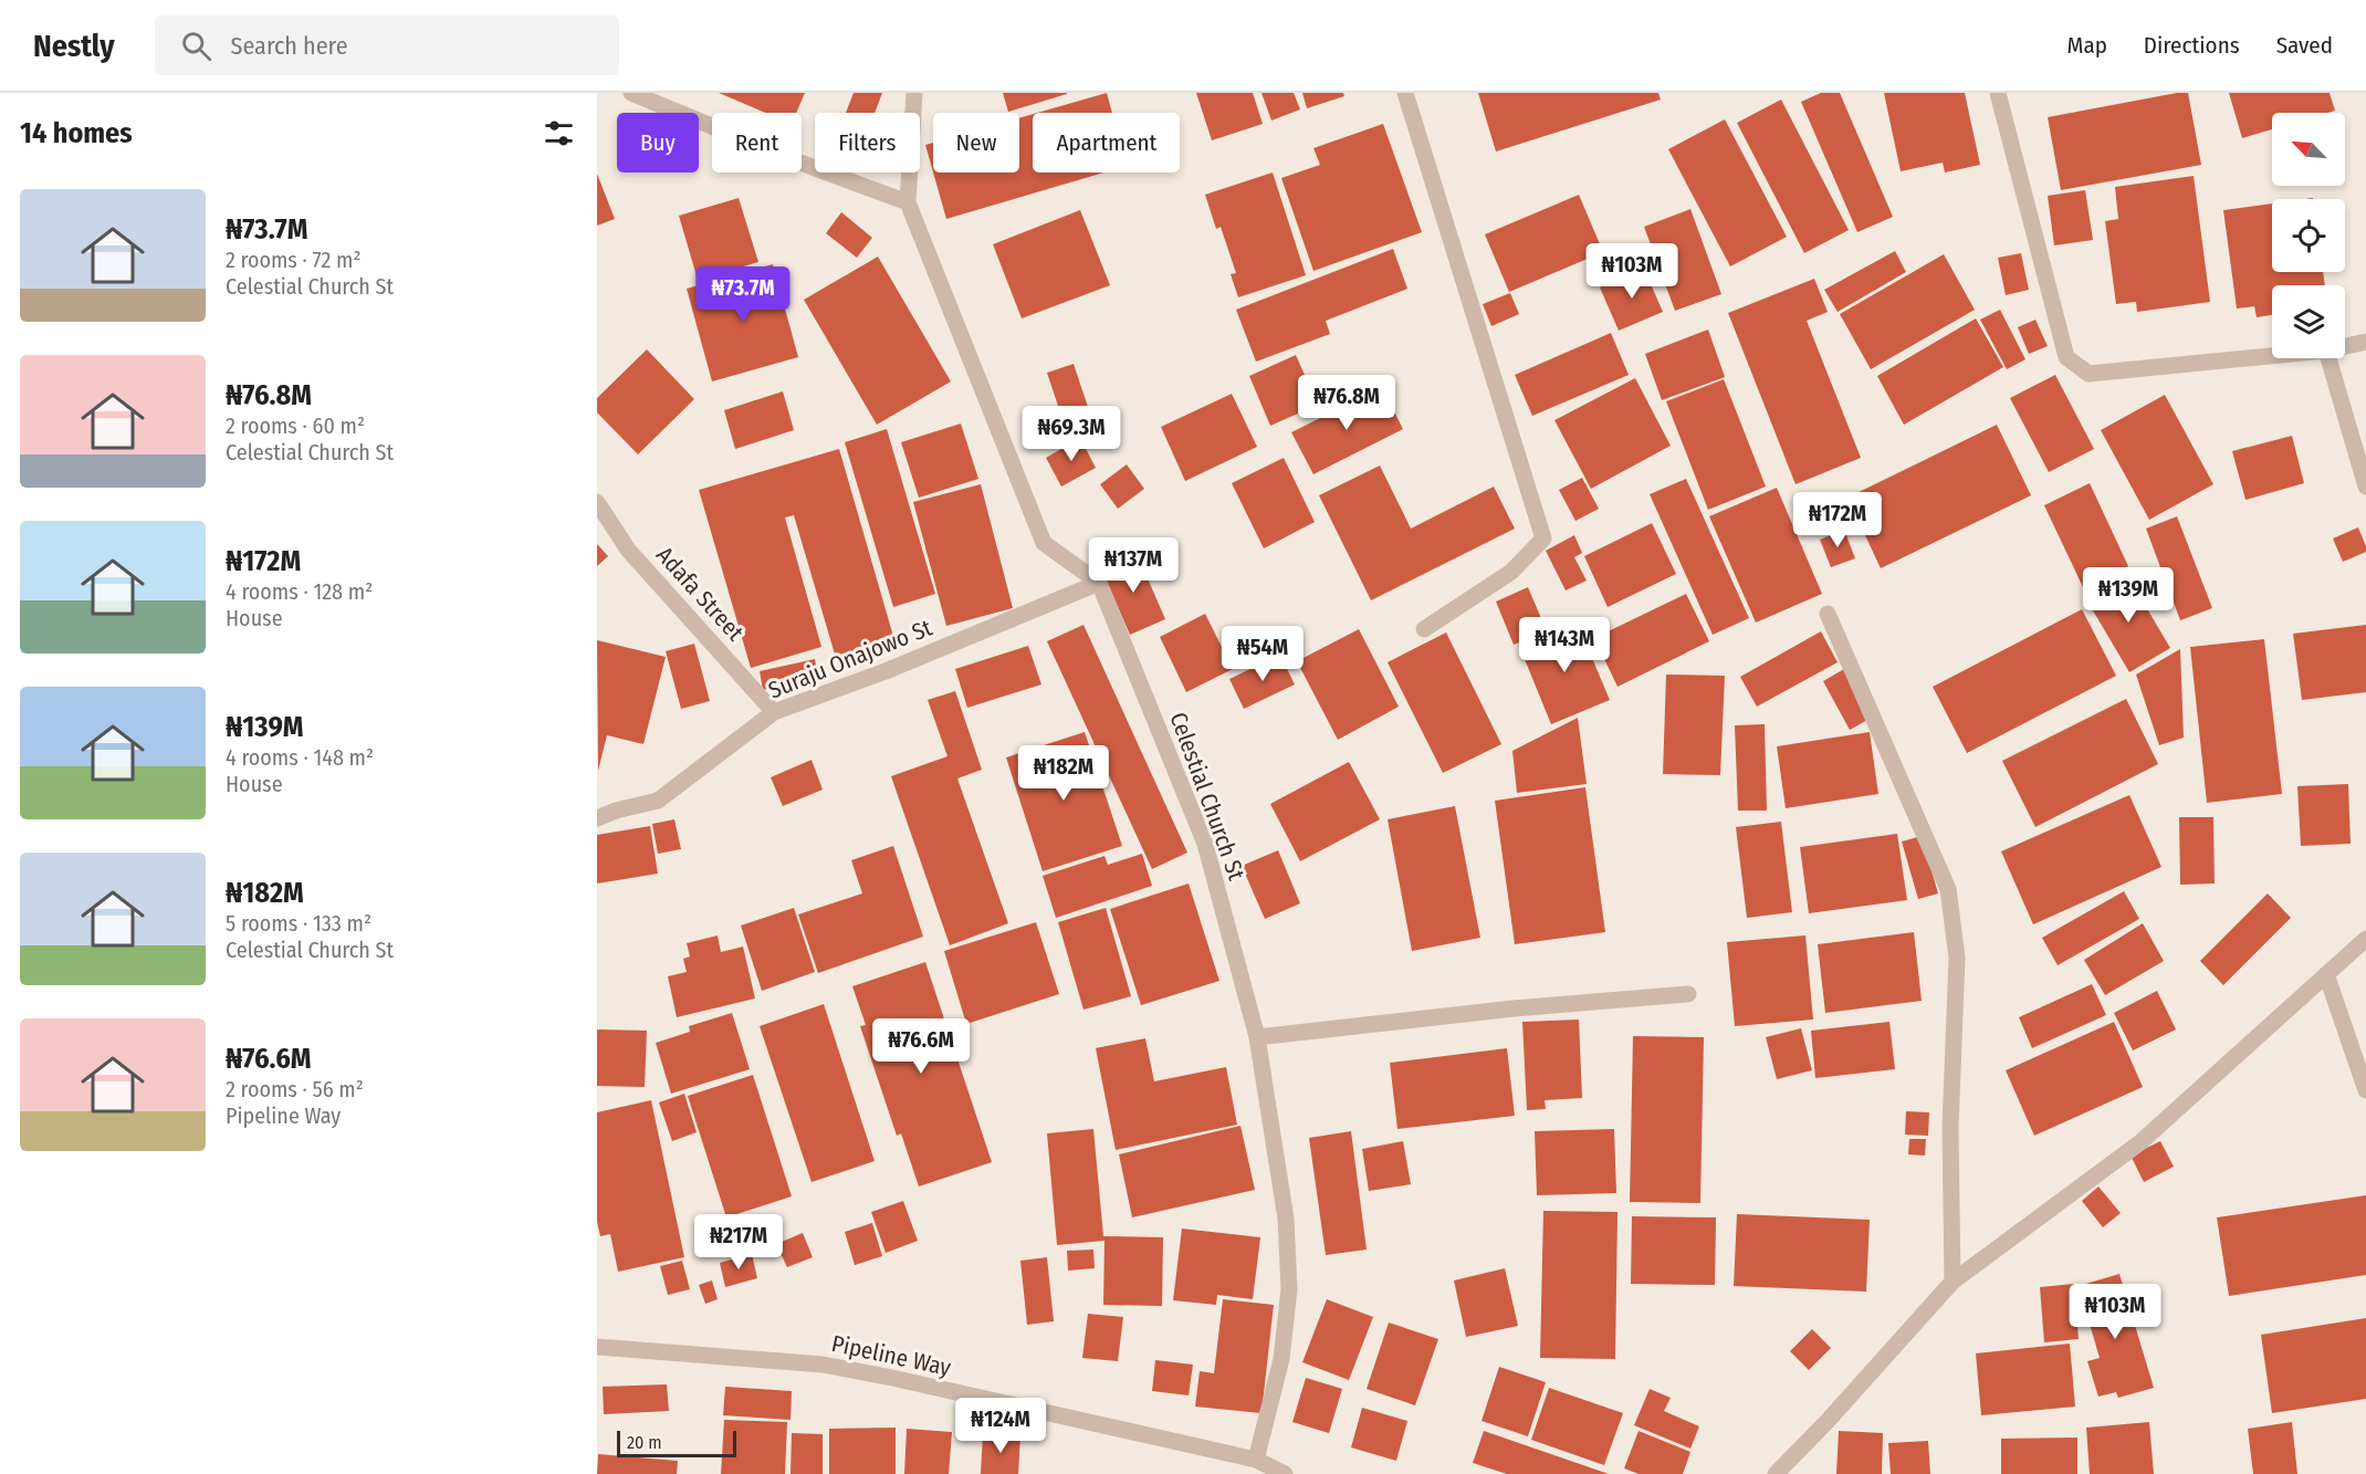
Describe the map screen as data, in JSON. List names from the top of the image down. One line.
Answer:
{"streets":{"street":["Adafa Street","Suraju Onajowo St","Celestial Church St","Pipeline Way"]},"crossings":[["Adafa Street","Suraju Onajowo St"],["Suraju Onajowo St","Celestial Church St"],["Celestial Church St","Pipeline Way"]],"scale_bar":"20 m","north":"top left","page":{"header":"Nestly","search":"Search here","nav":["Map","Directions","Saved"],"heading":"14 homes","chip":["Buy","Rent","Filters","New","Apartment"],"list":[{"name":"₦73.7M","note":"2 rooms · 72 m² · Celestial Church St"},{"name":"₦76.8M","note":"2 rooms · 60 m² · Celestial Church St"},{"name":"₦172M","note":"4 rooms · 128 m² · House"},{"name":"₦139M","note":"4 rooms · 148 m² · House"},{"name":"₦182M","note":"5 rooms · 133 m² · Celestial Church St"},{"name":"₦76.6M","note":"2 rooms · 56 m² · Pipeline Way"}],"price":["₦103M","₦73.7M","₦76.8M","₦69.3M","₦172M","₦137M","₦139M","₦143M","₦54M","₦182M","₦76.6M","₦217M","₦103M","₦124M"],"scale":"20 m"}}
